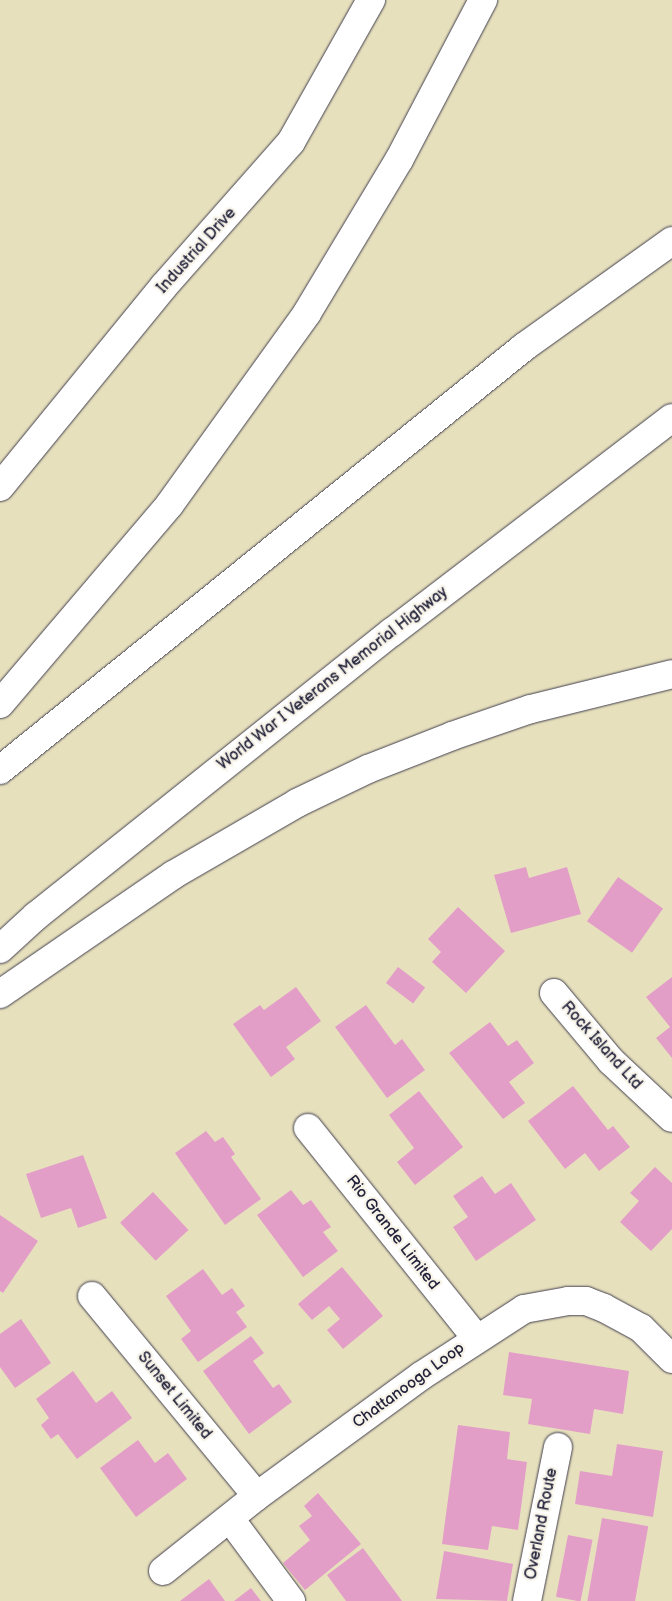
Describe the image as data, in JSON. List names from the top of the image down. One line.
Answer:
{"streets":{"main road":["Industrial Drive","World War I Veterans Memorial Highway","Rock Island Ltd","Rio Grande Limited","Chattanooga Loop","Sunset Limited","Overland Route"]},"crossings":[["Rio Grande Limited","Chattanooga Loop"],["Chattanooga Loop","Sunset Limited"]]}
